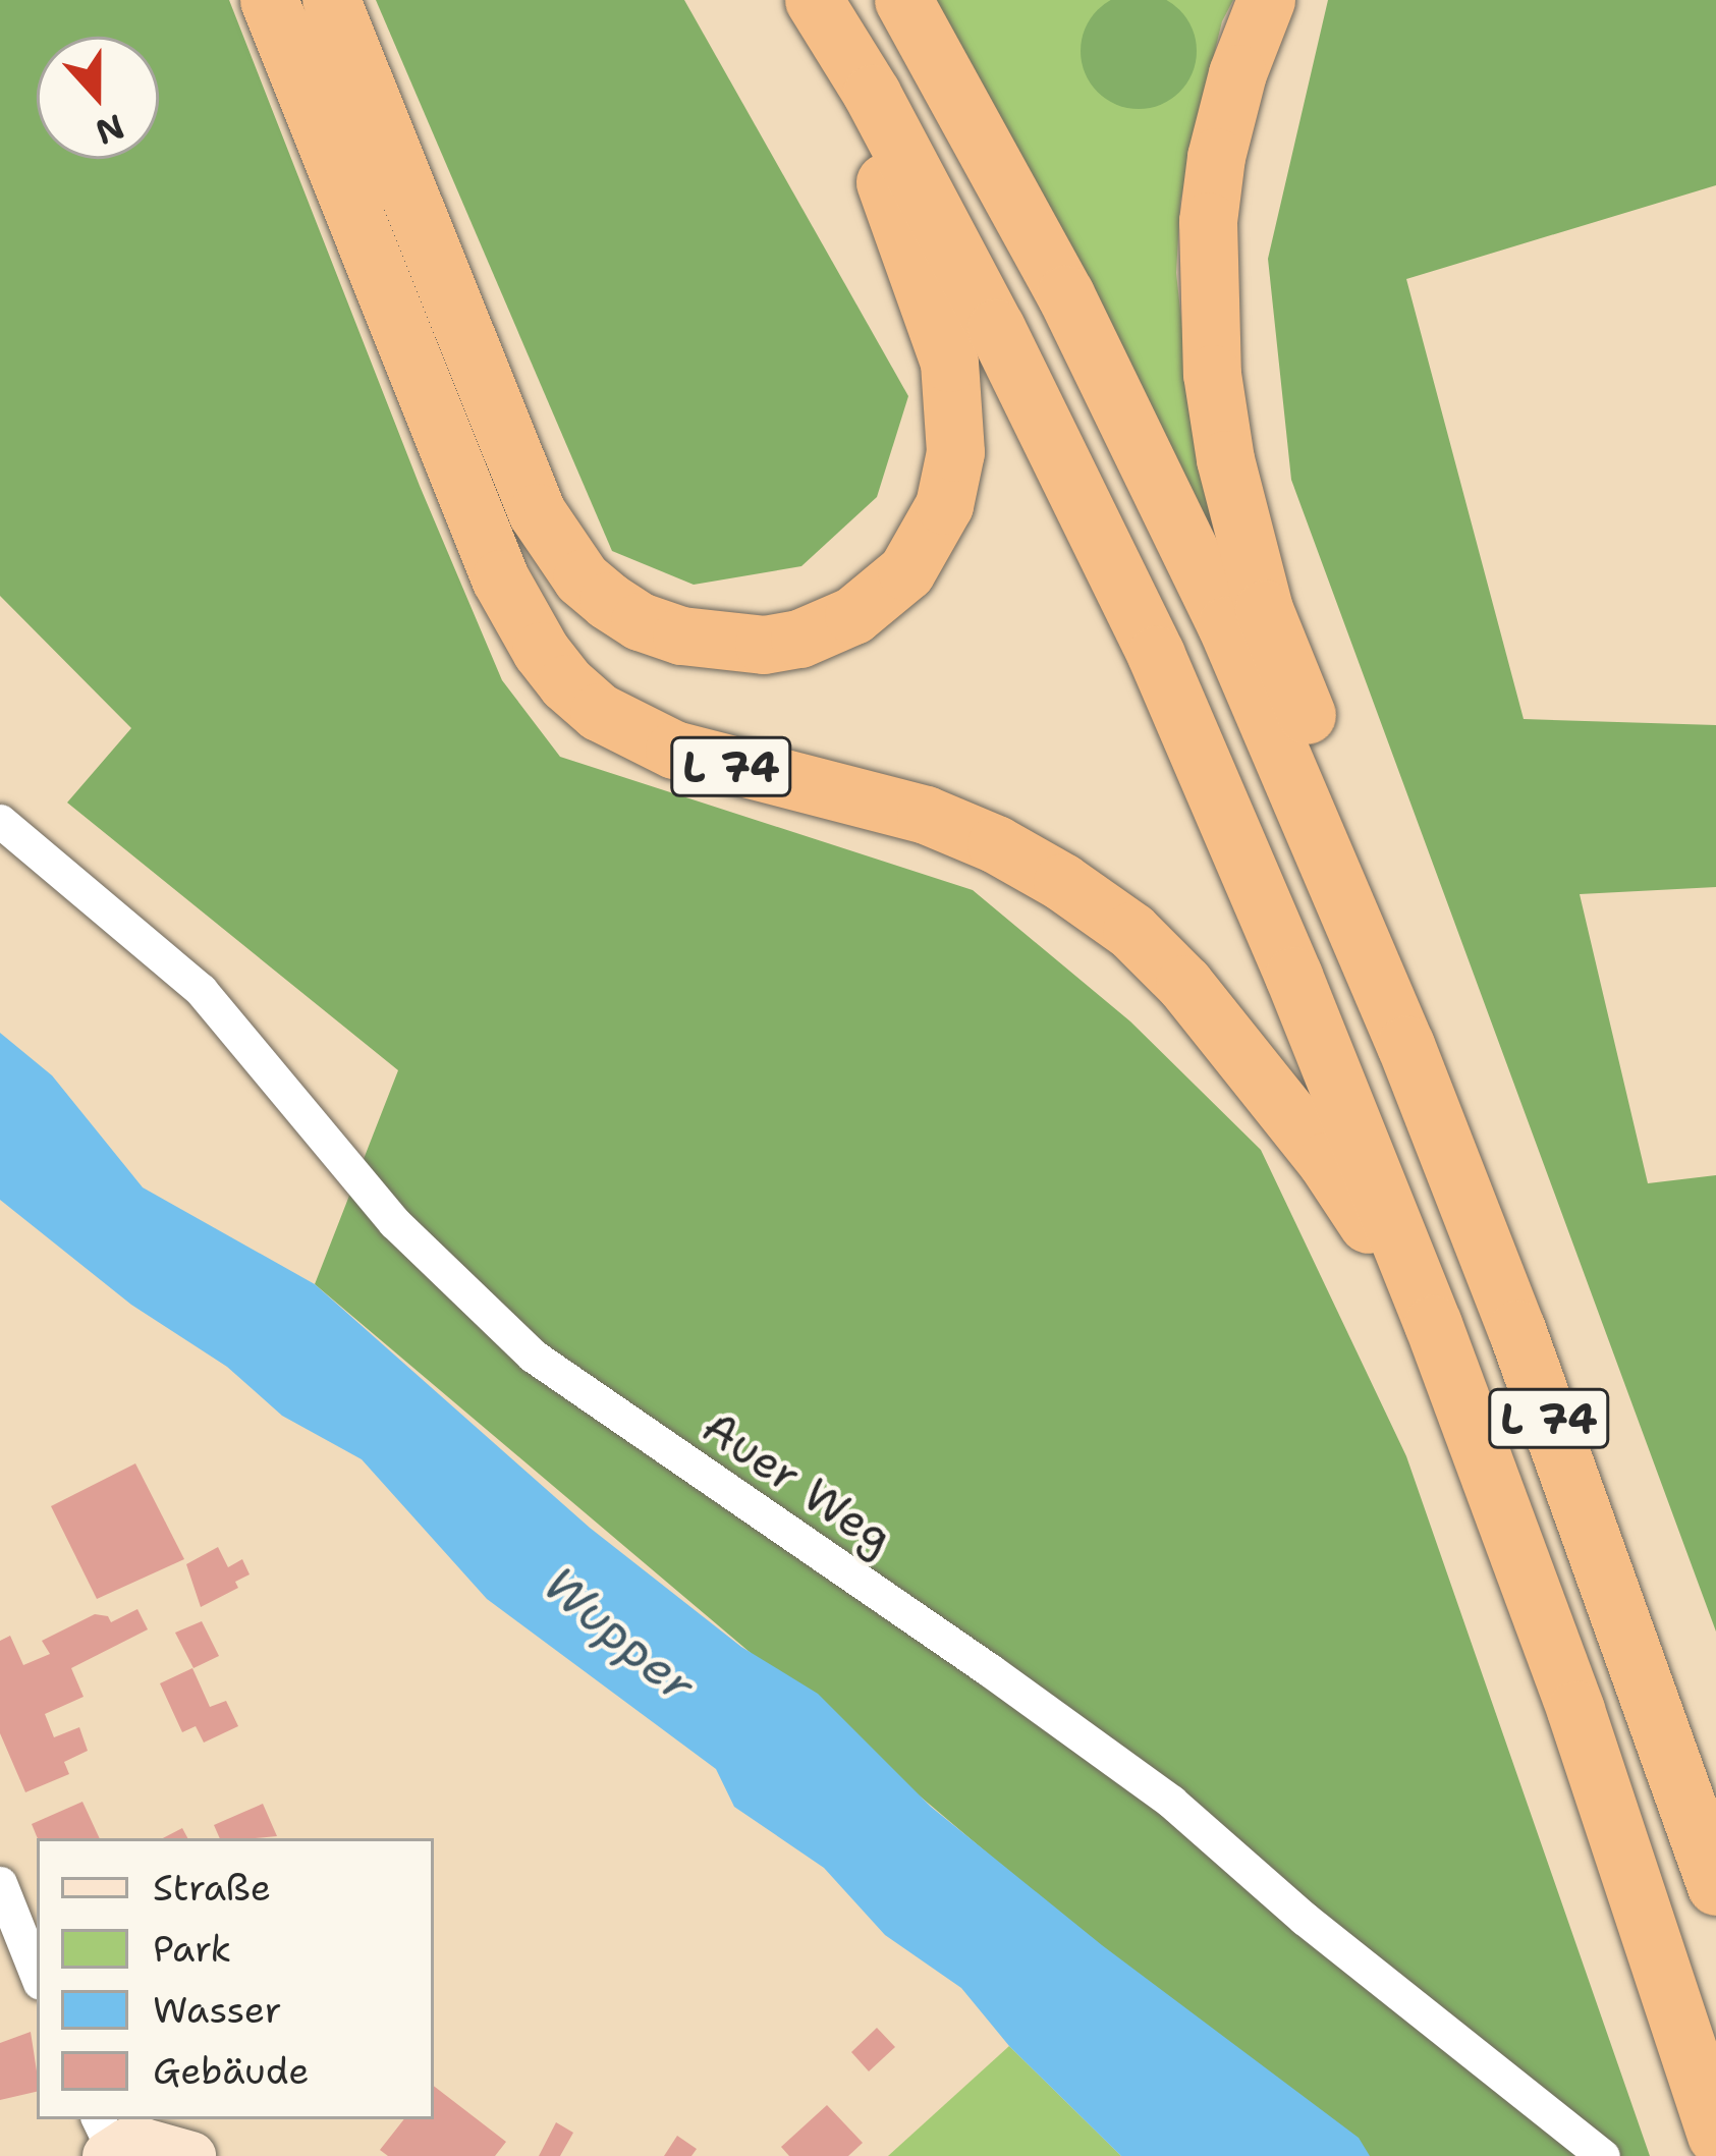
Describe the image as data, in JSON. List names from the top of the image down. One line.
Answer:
{"streets":{"highway":["L 74"],"street":["Auer Weg"]},"water":["Wupper"],"legend":["Straße","Park","Wasser","Gebäude"],"north":"bottom"}
